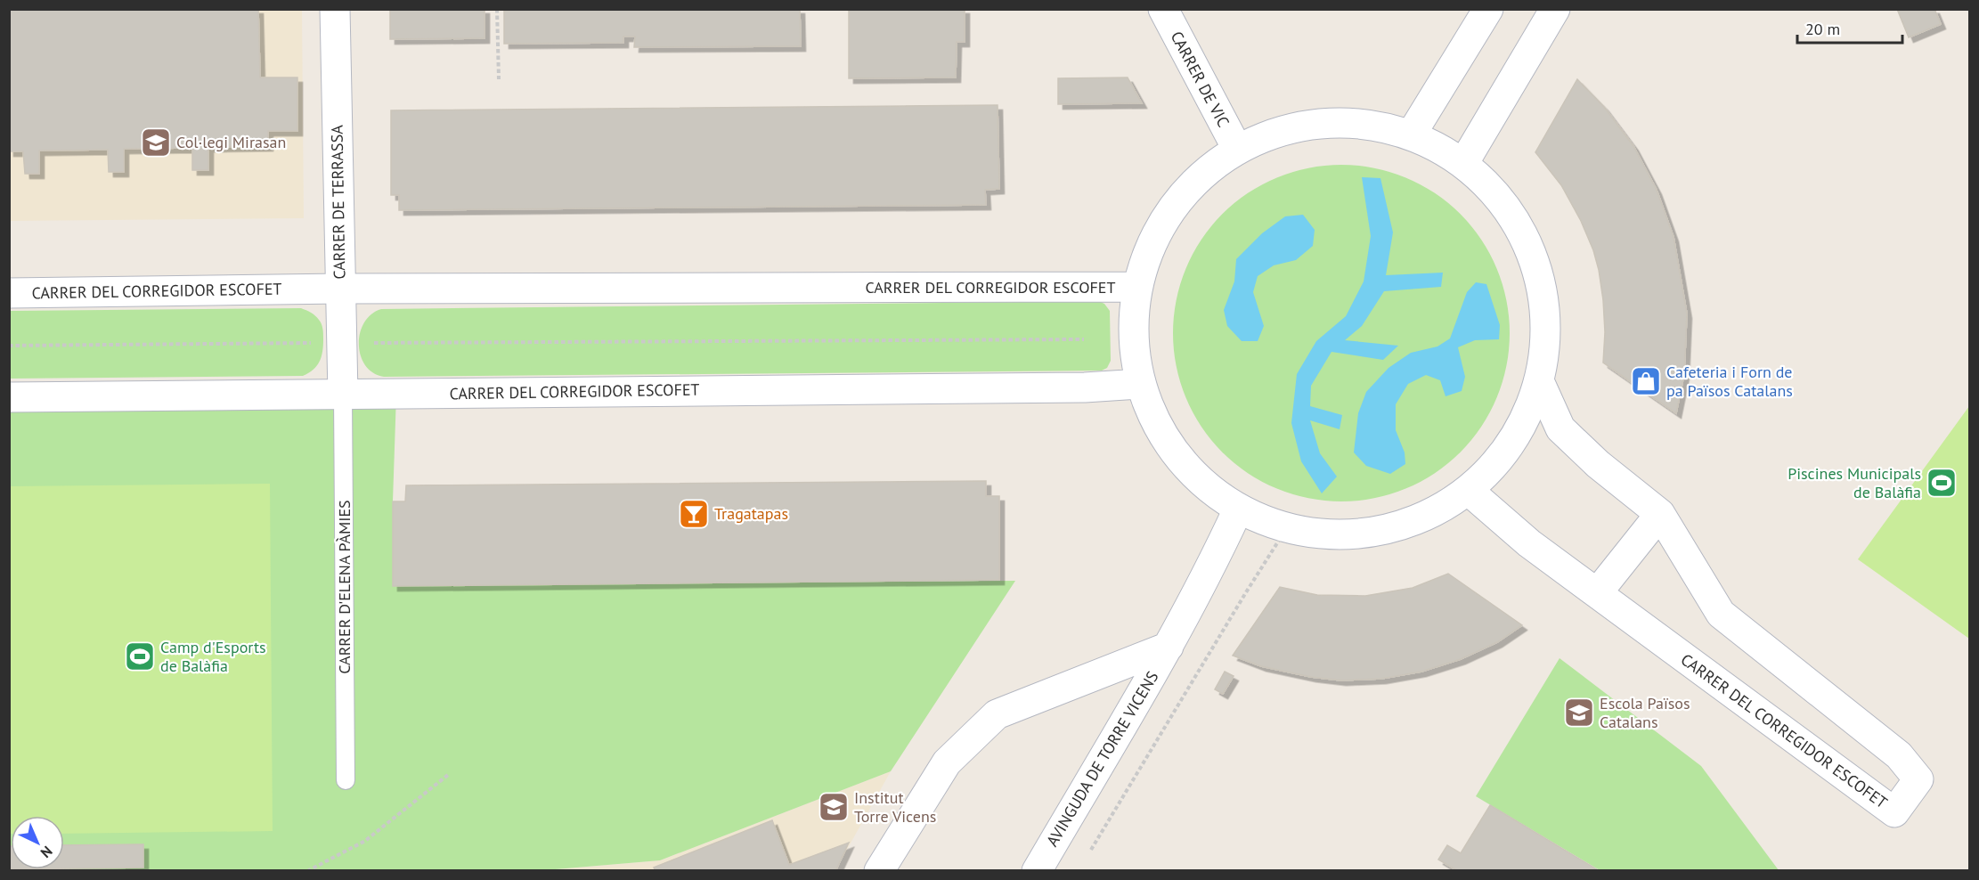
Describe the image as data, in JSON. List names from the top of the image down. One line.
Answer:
{"streets":{"street":["CARRER DE VIC","CARRER DE TERRASSA","CARRER DEL CORREGIDOR ESCOFET","AVINGUDA DE TORRE VICENS"],"lane":["CARRER D'ELENA PÀMIES"]},"crossings":[["CARRER DE TERRASSA","CARRER DEL CORREGIDOR ESCOFET"],["CARRER DE TERRASSA","CARRER D'ELENA PÀMIES"],["CARRER DEL CORREGIDOR ESCOFET","CARRER D'ELENA PÀMIES"]],"places":{"school or university":["Col·legi Mirasan","Escola Països Catalans","Institut Torre Vicens"],"shop":["Cafeteria i Forn de pa Països Catalans"],"sports":["Piscines Municipals de Balàfia","Camp d'Esports de Balàfia"],"bar":["Tragatapas"]},"scale_bar":"20 m","north":"bottom right"}
